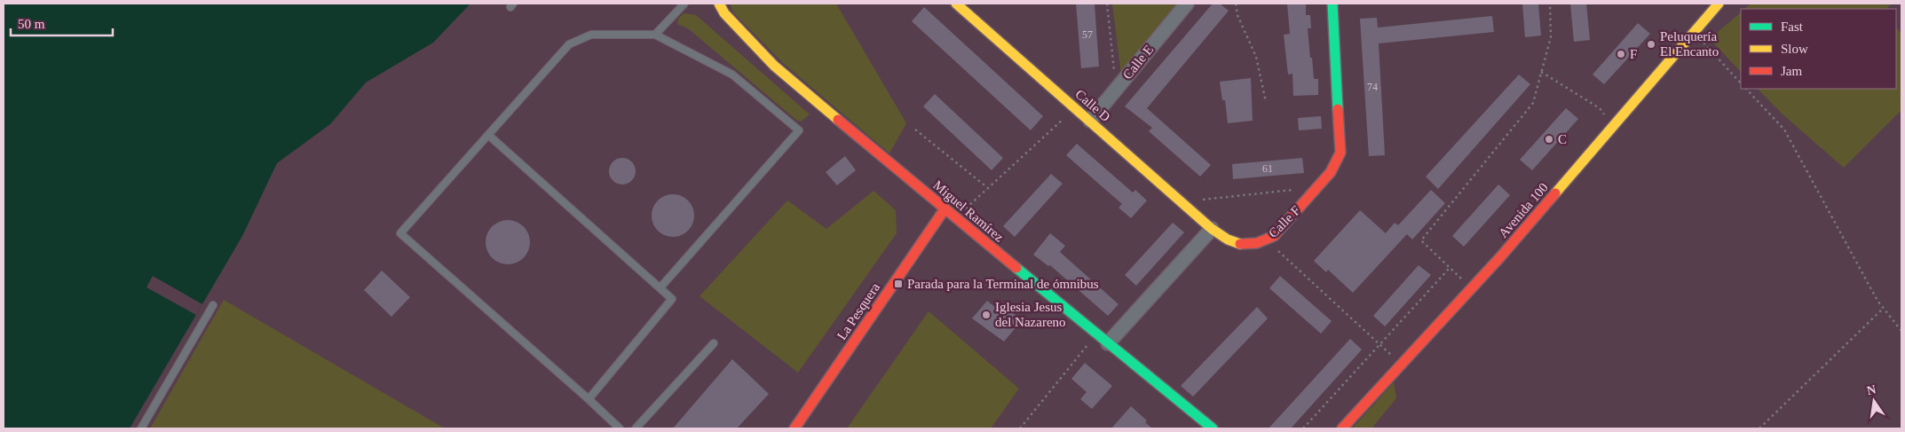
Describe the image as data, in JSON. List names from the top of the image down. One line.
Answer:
{"streets":{"street":["Calle E","Calle D","Avenida 100","Miguel Ramírez","Calle F","La Pesquera"]},"crossings":[["Calle E","Calle D"],["Calle D","Calle F"],["Miguel Ramírez","La Pesquera"]],"places":{"other":["Peluquería El Encanto","F","C","Iglesia Jesus del Nazareno"],"transit":["Parada para la Terminal de ómnibus"]},"house_numbers":["57","74","61"],"legend":["Fast","Slow","Jam"],"scale_bar":"50 m","north":"top"}
